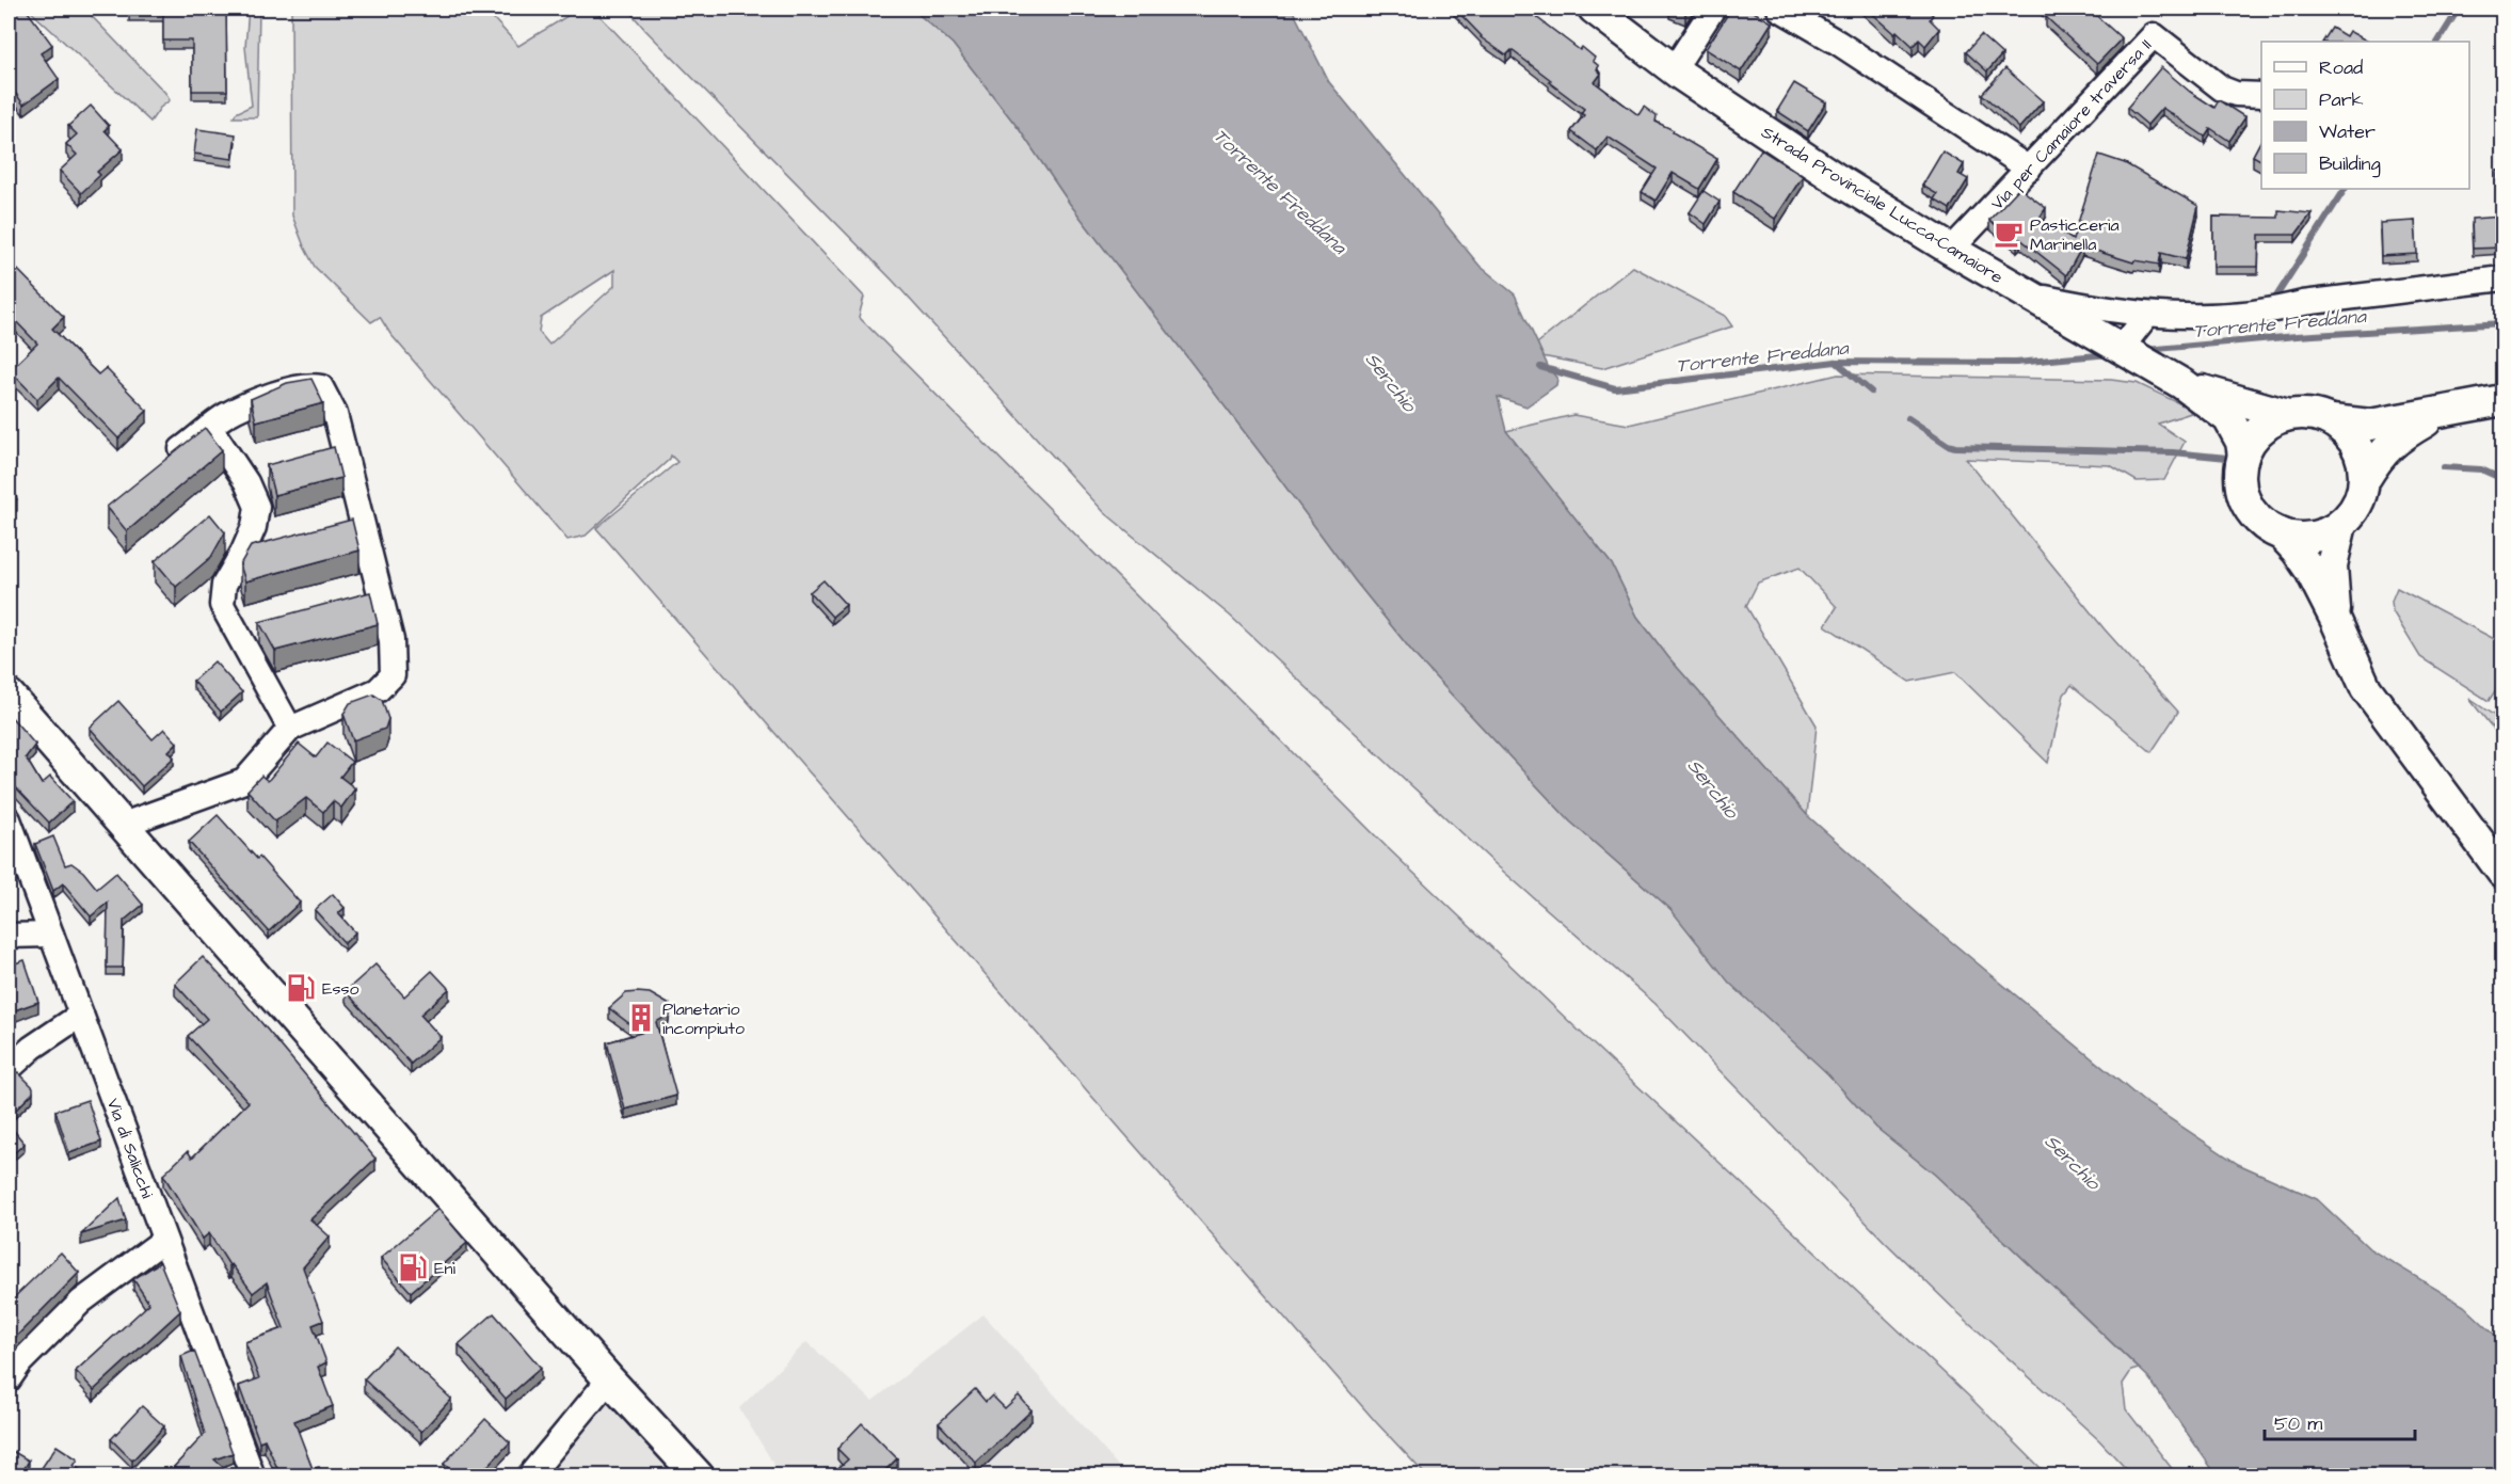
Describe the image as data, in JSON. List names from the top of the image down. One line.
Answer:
{"streets":{"main road":["Strada Provinciale Lucca-Camaiore"],"street":["Via per Camaiore traversa II","Via di Salicchi"]},"crossings":[["Via per Camaiore traversa II","Strada Provinciale Lucca-Camaiore"]],"water":["Torrente Freddana","Serchio"],"places":{"cafe":["Pasticceria Marinella"],"fuel station":["Esso","Eni"],"building":["Planetario incompiuto"]},"legend":["Road","Park","Water","Building"],"scale_bar":"50 m"}
